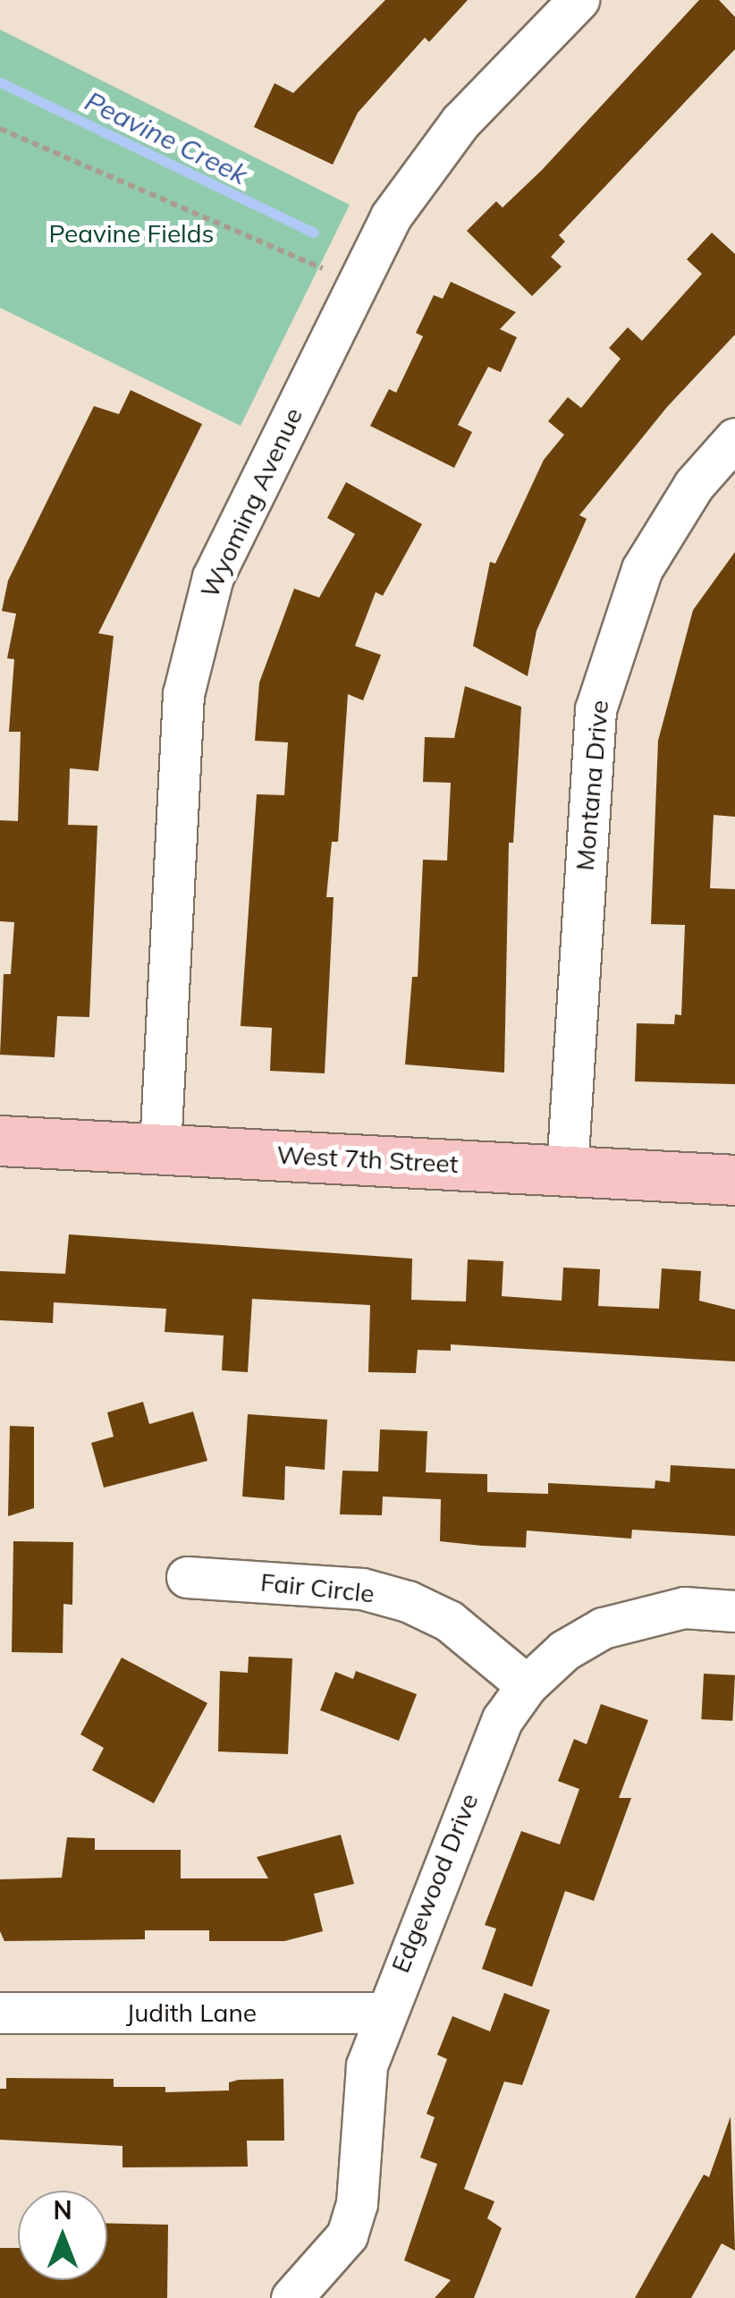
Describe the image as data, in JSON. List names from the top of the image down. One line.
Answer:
{"streets":{"main road":["West 7th Street"],"street":["Wyoming Avenue","Montana Drive","Fair Circle","Edgewood Drive","Judith Lane"]},"crossings":[["Wyoming Avenue","West 7th Street"],["Montana Drive","West 7th Street"],["Fair Circle","Edgewood Drive"],["Edgewood Drive","Judith Lane"]],"water":["Peavine Creek"],"parks":["Peavine Fields"],"north":"top"}
